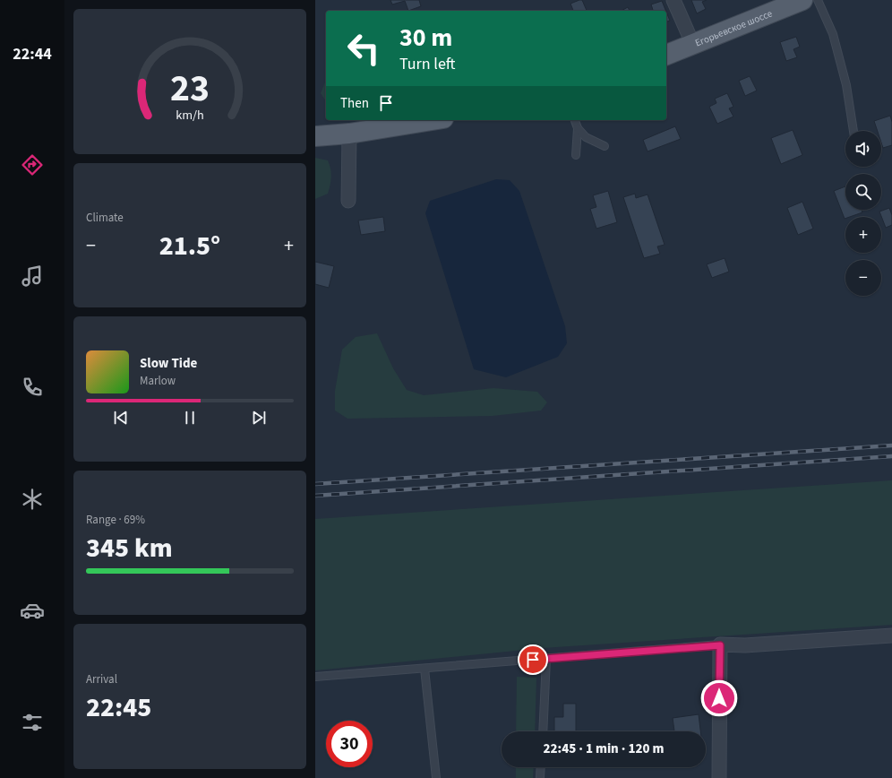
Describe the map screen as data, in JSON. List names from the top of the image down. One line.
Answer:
{"streets":{"main road":["Егорьевское шоссе"]},"page":{"tabs":"22:44","turn":["30 m","Turn left"],"then":"Then","map_buttons":["+","−"],"tile":["Climate",["Range · 69%","345 km"],["Arrival","22:45"]],"heat":["−","21.5°","+"],"song":["Slow Tide","Marlow"],"limit":"30","trip":"22:45 · 1 min · 120 m","gauge":["23","km/h"]}}
